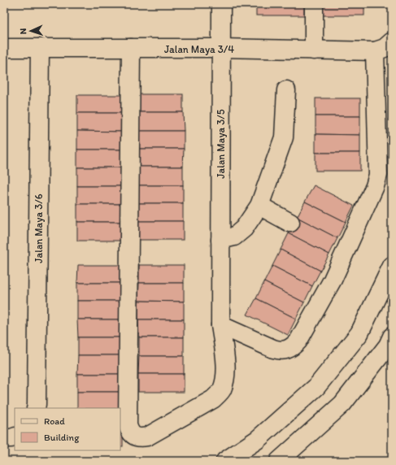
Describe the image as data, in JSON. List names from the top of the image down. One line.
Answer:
{"streets":{"street":["Jalan Maya 3/4","Jalan Maya 3/5","Jalan Maya 3/6"]},"crossings":[["Jalan Maya 3/4","Jalan Maya 3/5"],["Jalan Maya 3/4","Jalan Maya 3/6"]],"legend":["Road","Building"],"north":"left"}
